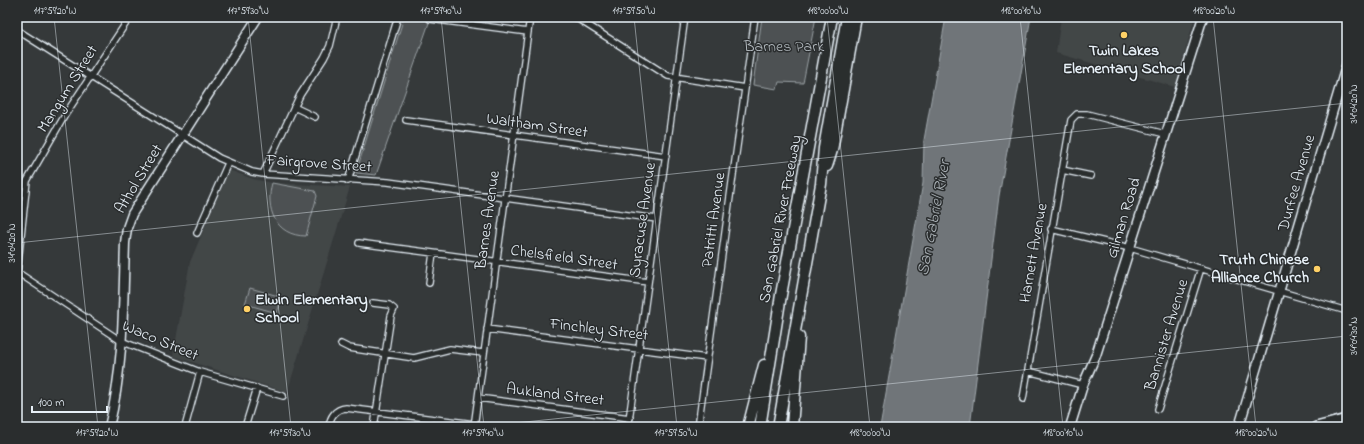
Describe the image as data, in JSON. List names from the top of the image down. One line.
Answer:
{"streets":{"highway":["San Gabriel River Freeway"],"street":["Mangum Street","Waltham Street","Fairgrove Street","Athol Street","Durfee Avenue","Gilman Road","Barnes Avenue","Syracuse Avenue","Patritti Avenue","Harnett Avenue","Chelsfield Street","Finchley Street","Bannister Avenue","Waco Street","Aukland Street"]},"crossings":[["Mangum Street","Fairgrove Street"],["Mangum Street","Waco Street"],["Waltham Street","Barnes Avenue"],["Waltham Street","Syracuse Avenue"],["Fairgrove Street","Athol Street"],["Fairgrove Street","Barnes Avenue"],["Fairgrove Street","Syracuse Avenue"],["Athol Street","Waco Street"],["Gilman Road","Harnett Avenue"],["Barnes Avenue","Chelsfield Street"],["Barnes Avenue","Finchley Street"],["Barnes Avenue","Aukland Street"],["Syracuse Avenue","Chelsfield Street"],["Syracuse Avenue","Finchley Street"],["Syracuse Avenue","Aukland Street"],["Patritti Avenue","Finchley Street"]],"water":["San Gabriel River"],"parks":["Barnes Park"],"places":["Twin Lakes Elementary School","Truth Chinese Alliance Church","Elwin Elementary School"],"scale_bar":"100 m","coordinates":["117°59'20\"W","117°59'30\"W","117°59'40\"W","117°59'50\"W","118°00'00\"W","118°00'10\"W","118°00'20\"W","34°04'20\"N","34°04'30\"N"]}
